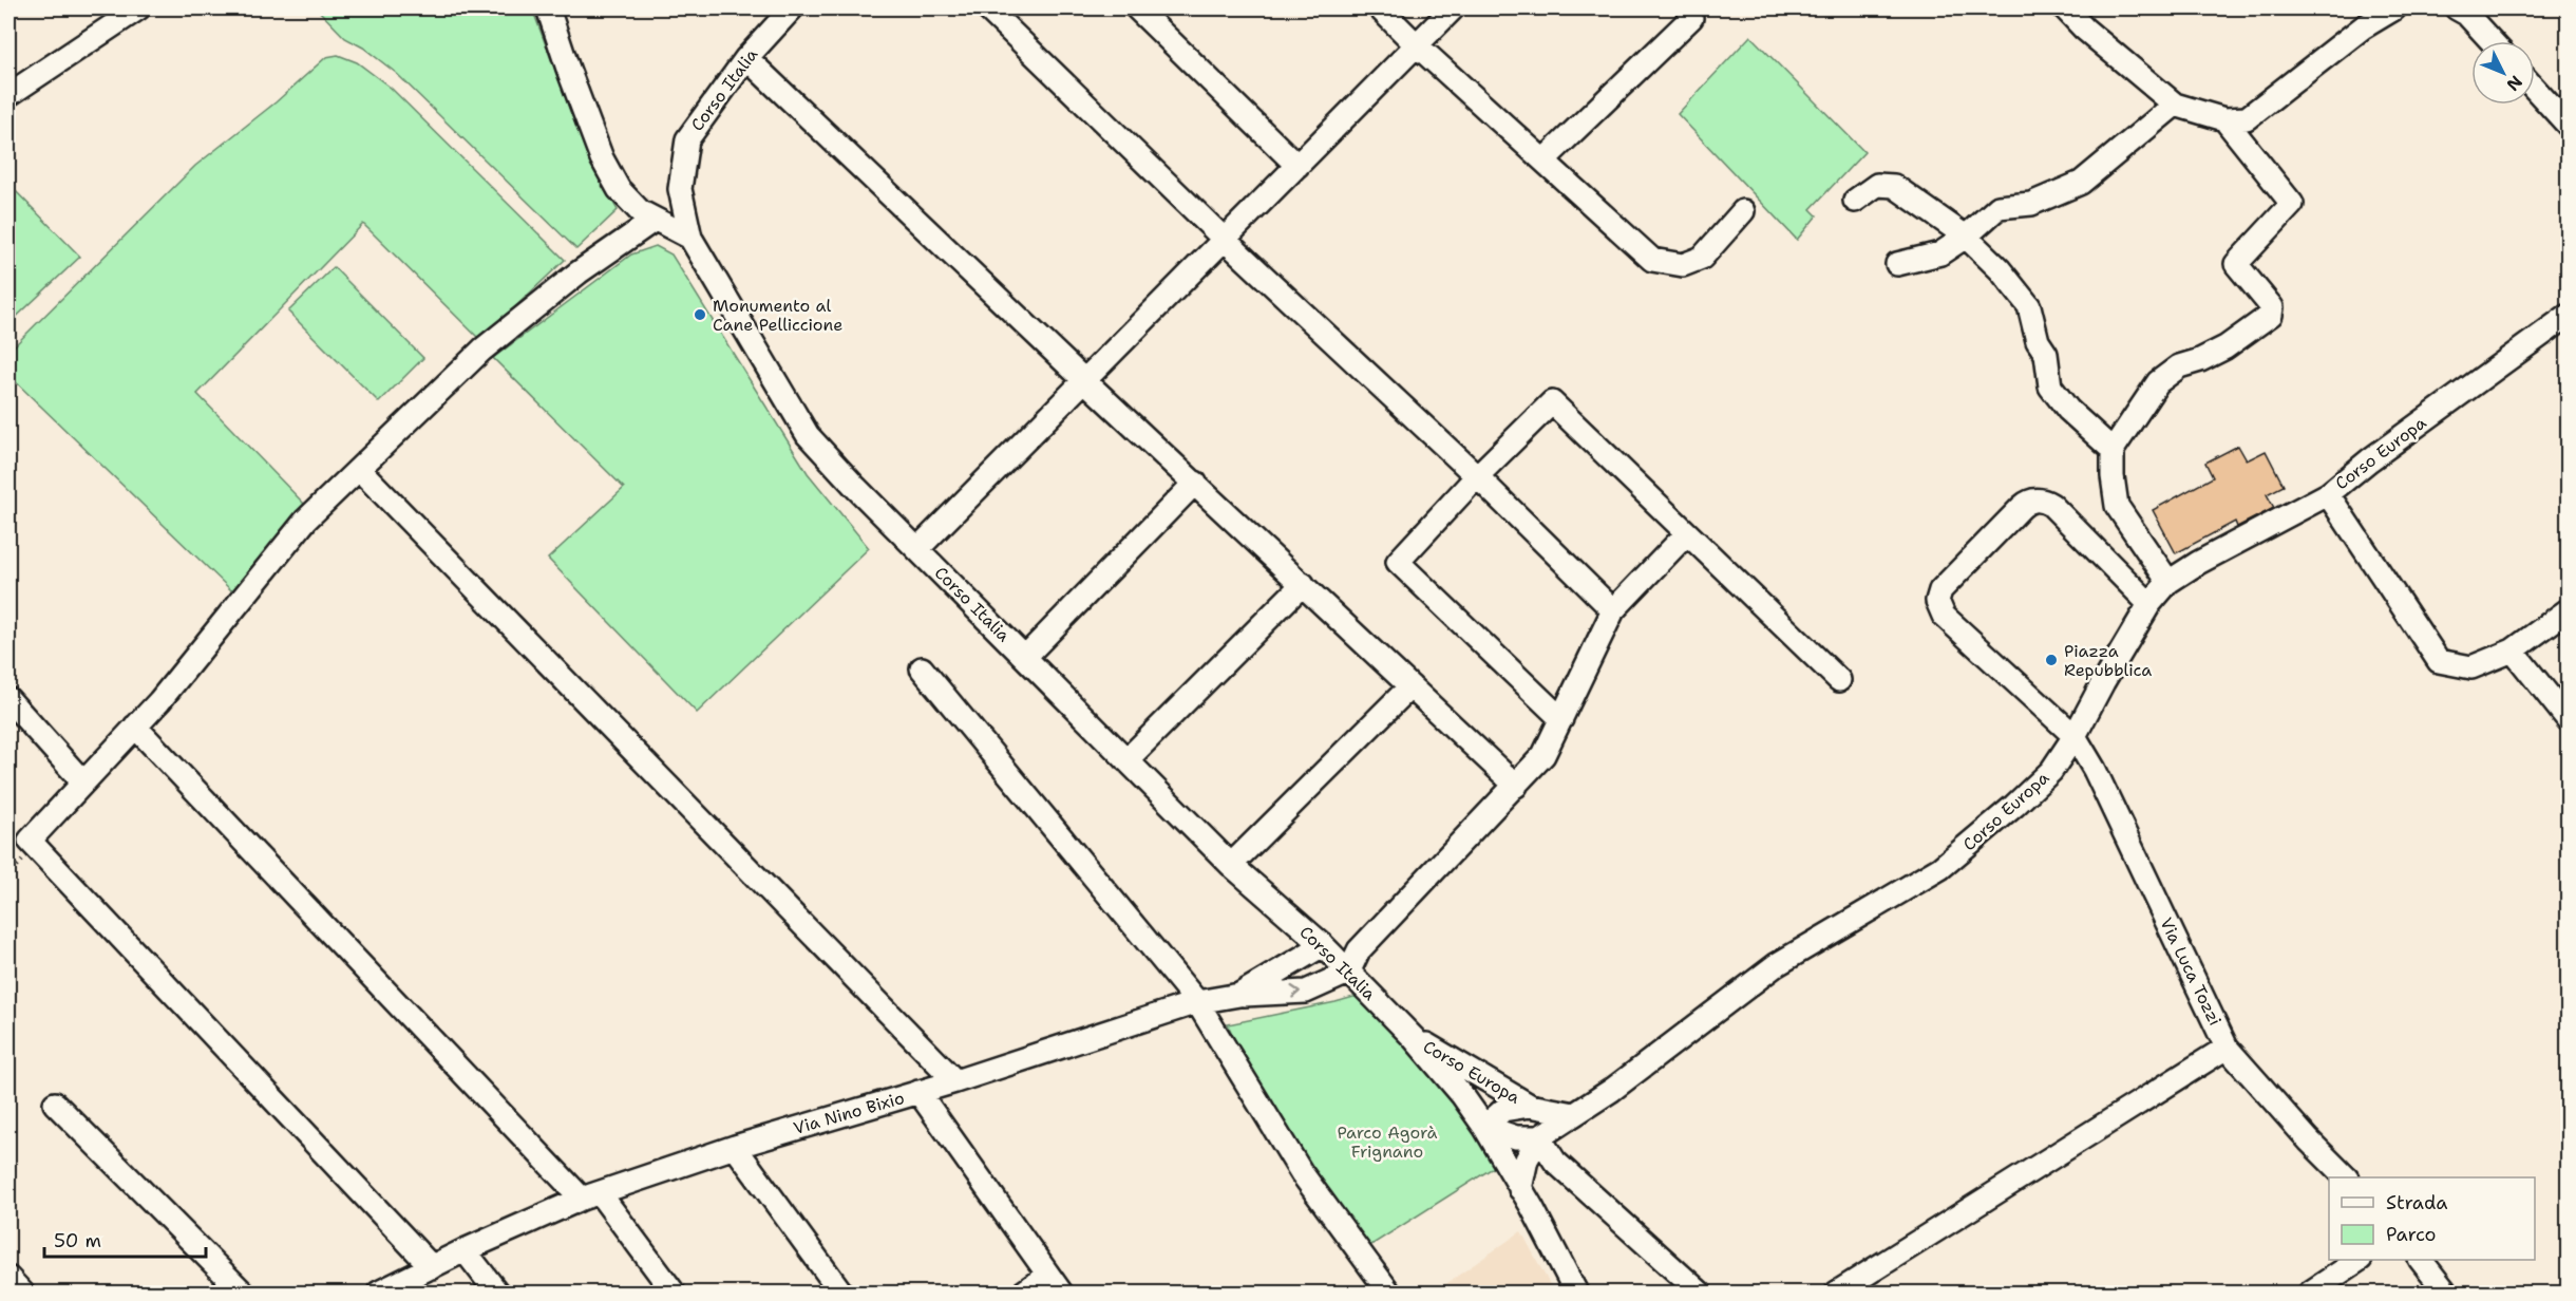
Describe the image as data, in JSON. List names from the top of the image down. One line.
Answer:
{"streets":{"street":["Corso Italia","Corso Europa","Via Luca Tozzi","Via Nino Bixio"]},"crossings":[["Corso Italia","Corso Europa"],["Corso Italia","Via Nino Bixio"],["Corso Europa","Via Luca Tozzi"]],"parks":["Parco Agorà Frignano"],"places":["Monumento al Cane Pelliccione","Piazza Repubblica"],"legend":["Strada","Parco"],"scale_bar":"50 m","north":"bottom right"}
